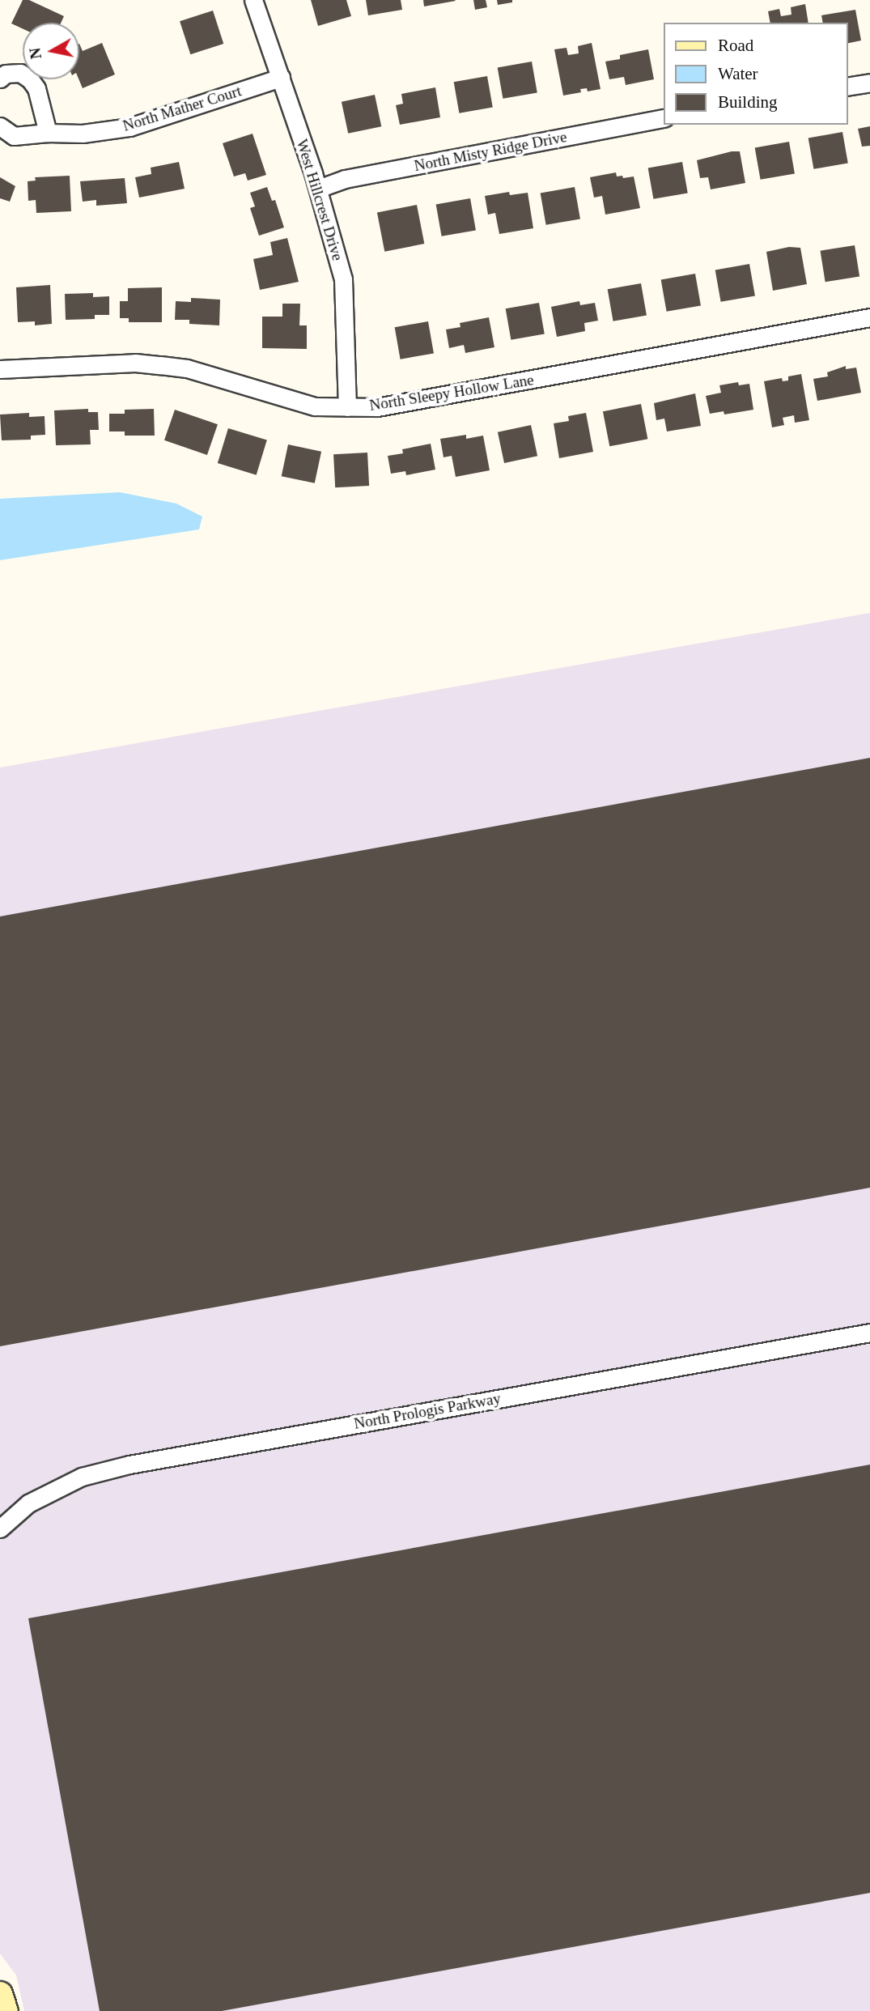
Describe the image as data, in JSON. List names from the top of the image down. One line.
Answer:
{"streets":{"street":["North Mather Court","North Misty Ridge Drive","West Hillcrest Drive","North Sleepy Hollow Lane","North Prologis Parkway"]},"crossings":[["North Mather Court","West Hillcrest Drive"],["North Misty Ridge Drive","West Hillcrest Drive"],["West Hillcrest Drive","North Sleepy Hollow Lane"]],"legend":["Road","Water","Building"],"north":"left"}
